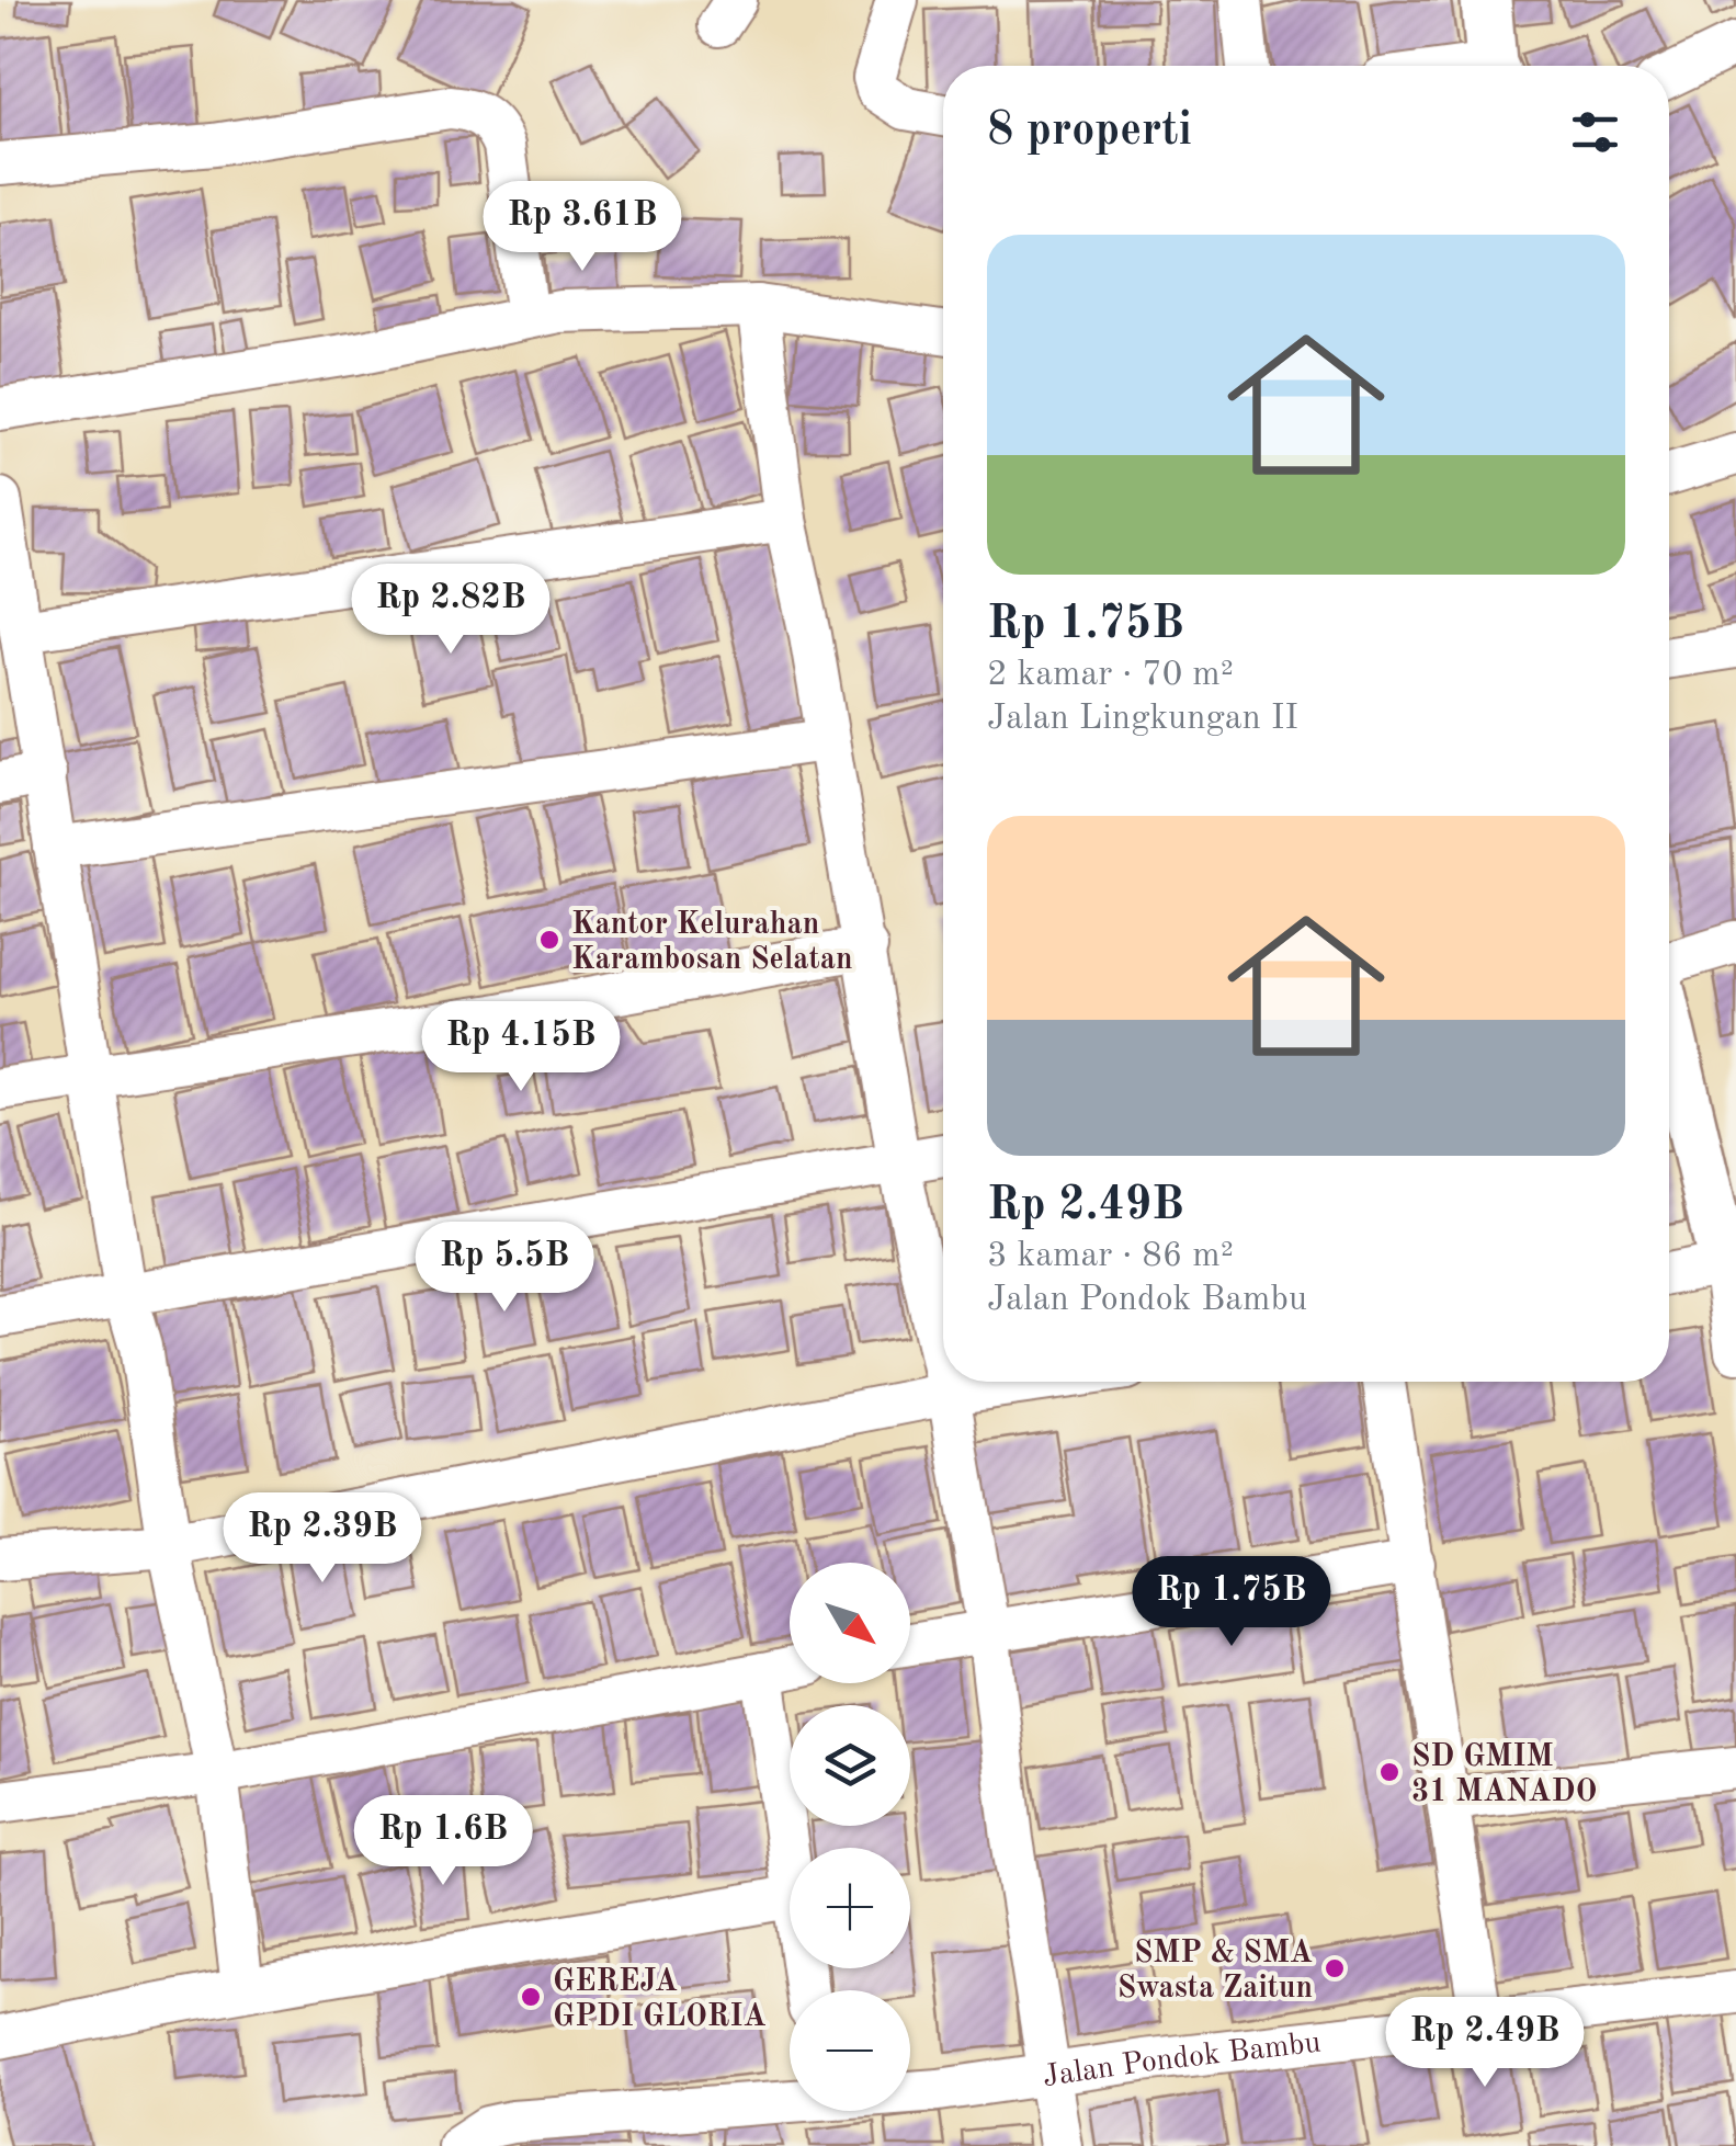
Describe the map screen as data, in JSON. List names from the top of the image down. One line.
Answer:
{"streets":{"street":["Jalan Pondok Bambu"]},"places":["Kantor Kelurahan Karambosan Selatan","SD GMIM 31 MANADO","SMP & SMA Swasta Zaitun","GEREJA GPDI GLORIA"],"north":"bottom right","page":{"heading":"8 properti","price":["Rp 3.61B","Rp 2.82B","Rp 4.15B","Rp 5.5B","Rp 2.39B","Rp 1.75B","Rp 1.6B","Rp 2.49B"],"list":[{"name":"Rp 1.75B","note":"2 kamar · 70 m² · Jalan Lingkungan II"},{"name":"Rp 2.49B","note":"3 kamar · 86 m² · Jalan Pondok Bambu"}],"map_buttons":["+","−"]}}
